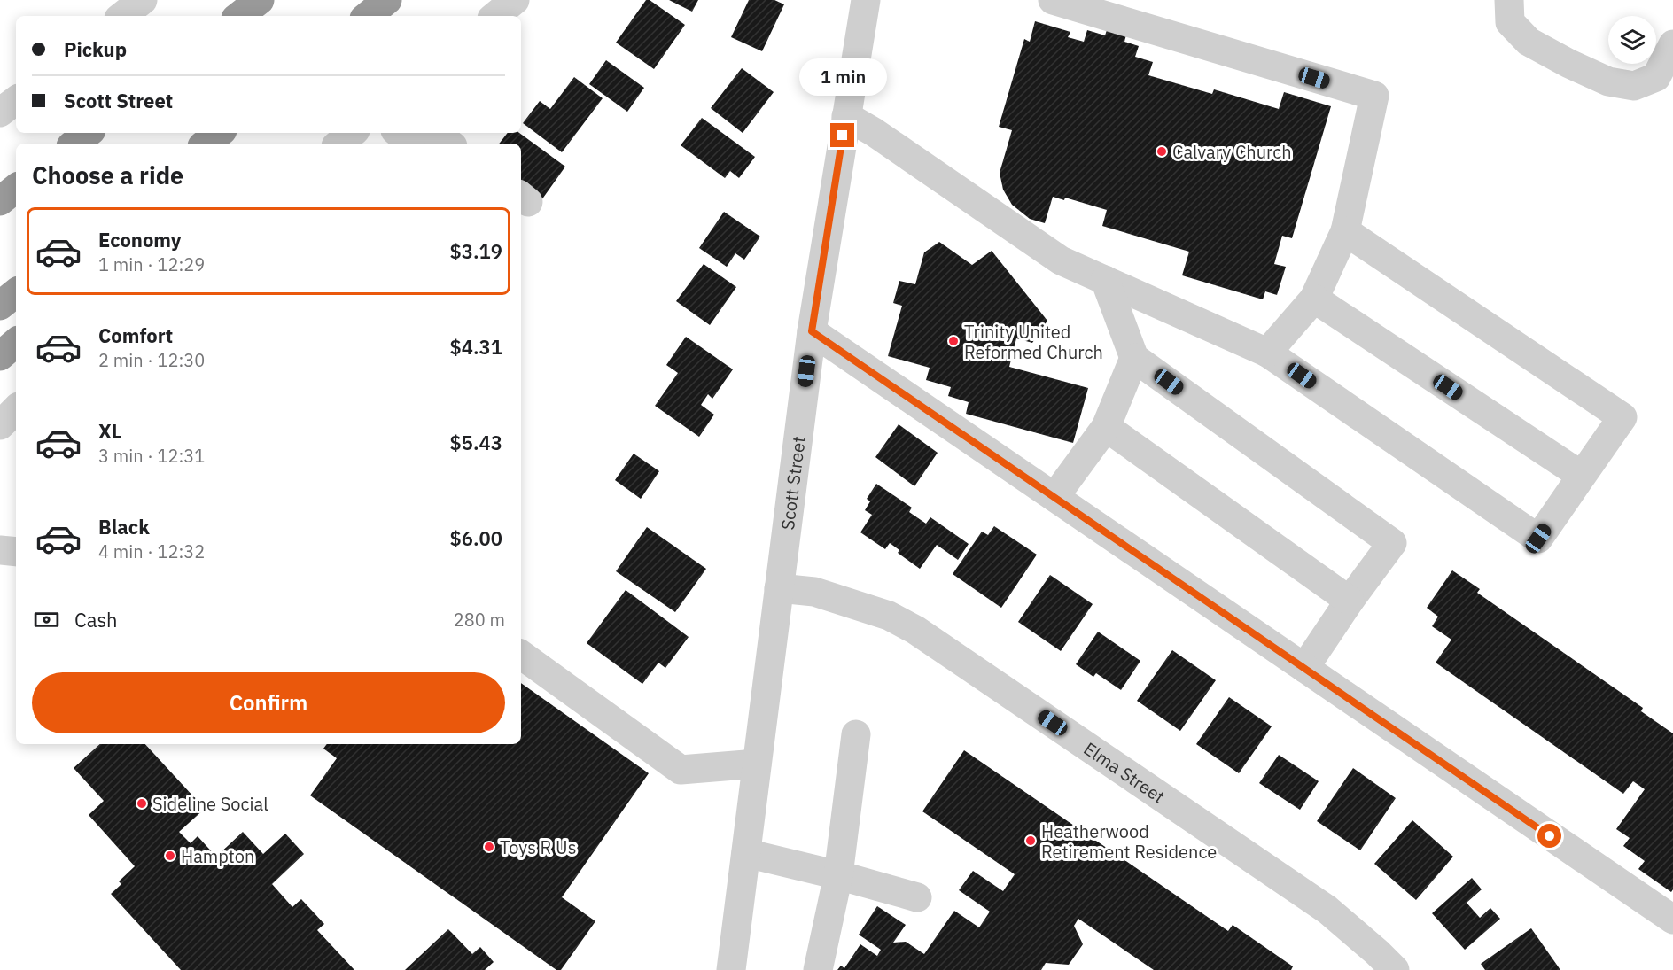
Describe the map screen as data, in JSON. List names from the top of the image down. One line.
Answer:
{"streets":{"street":["Scott Street","Elma Street"]},"crossings":[["Scott Street","Elma Street"]],"places":["Calvary Church","Trinity United Reformed Church","Sideline Social","Heatherwood Retirement Residence","Toys R Us","Hampton"],"page":{"banner":["Pickup","Scott Street"],"bubble":"1 min","heading":"Choose a ride","list":[{"name":"Economy","note":"1 min · 12:29","value":"$3.19"},{"name":"Comfort","note":"2 min · 12:30","value":"$4.31"},{"name":"XL","note":"3 min · 12:31","value":"$5.43"},{"name":"Black","note":"4 min · 12:32","value":"$6.00"}],"pay":["Cash","280 m"],"buttons":"Confirm"}}
